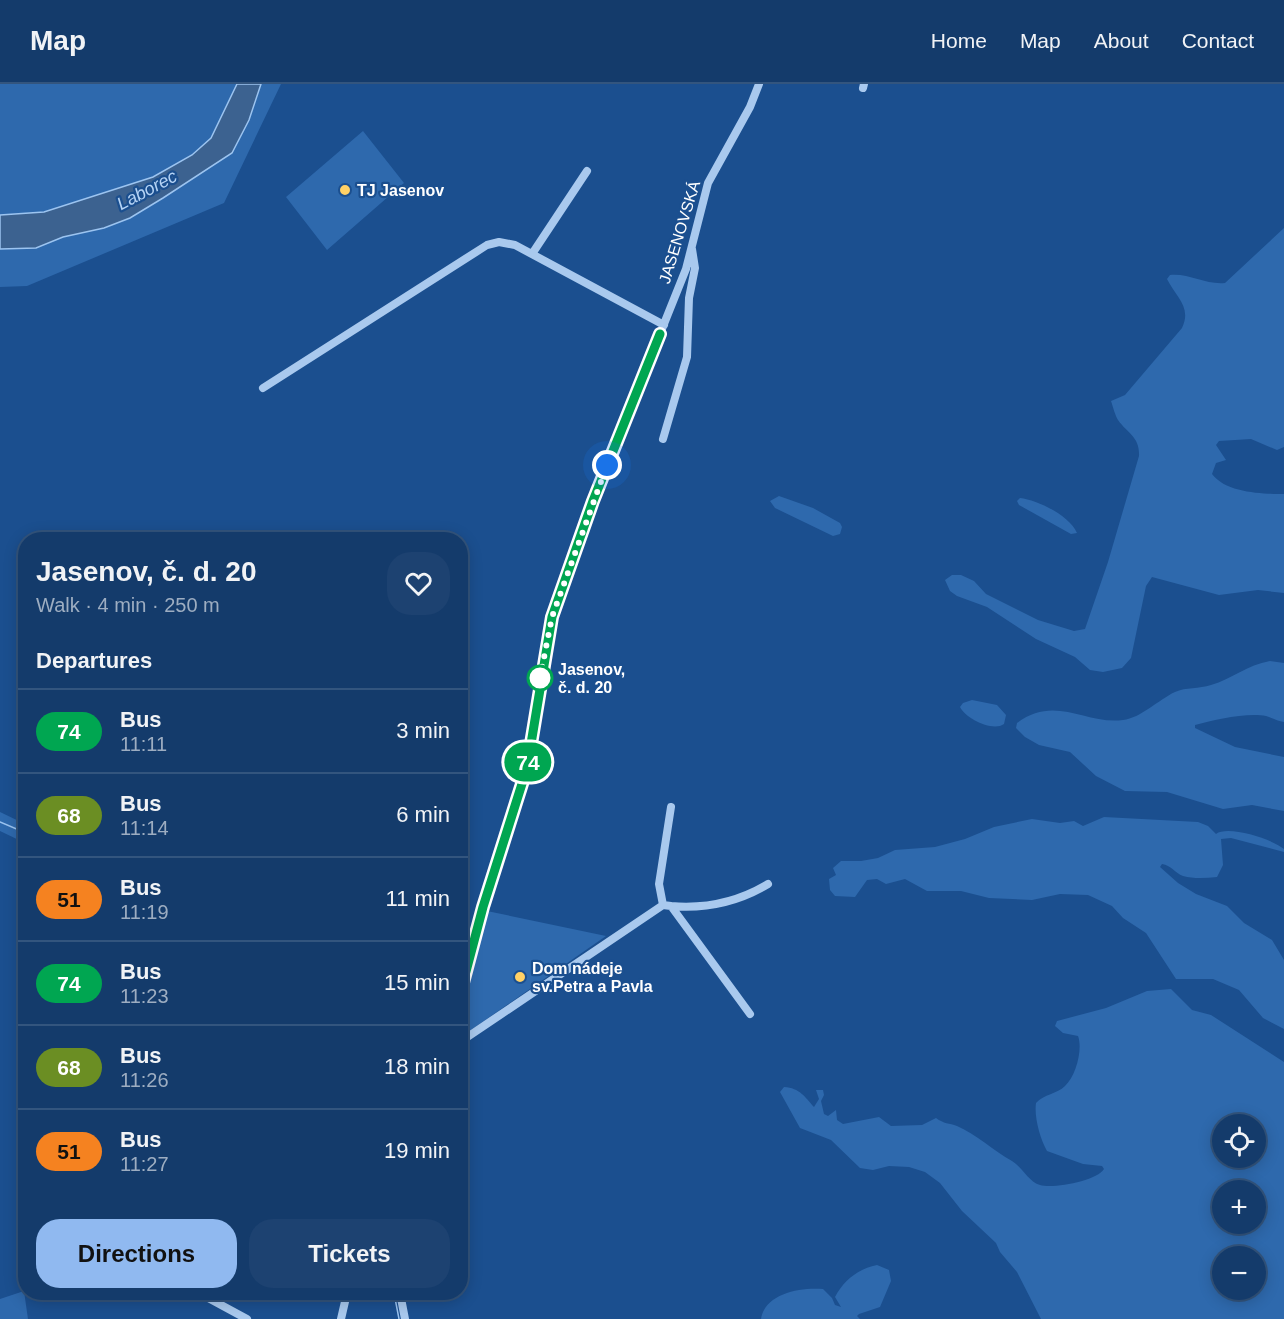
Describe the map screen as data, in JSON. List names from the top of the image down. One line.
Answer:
{"streets":{"street":["JASENOVSKÁ"]},"water":["Laborec"],"places":["TJ Jasenov","Jasenov, č. d. 20","Dom nádeje sv.Petra a Pavla"],"lines":["bus line 74"],"page":{"header":"Map","nav":["Home","Map","About","Contact"],"on_map":"74","heading":[["Jasenov, č. d. 20","Walk · 4 min · 250 m"],"Departures"],"list":[{"mark":"74","name":"Bus","note":"11:11","value":"3 min"},{"mark":"68","name":"Bus","note":"11:14","value":"6 min"},{"mark":"51","name":"Bus","note":"11:19","value":"11 min"},{"mark":"74","name":"Bus","note":"11:23","value":"15 min"},{"mark":"68","name":"Bus","note":"11:26","value":"18 min"},{"mark":"51","name":"Bus","note":"11:27","value":"19 min"}],"map_buttons":["+","−"],"buttons":["Directions","Tickets"]}}
